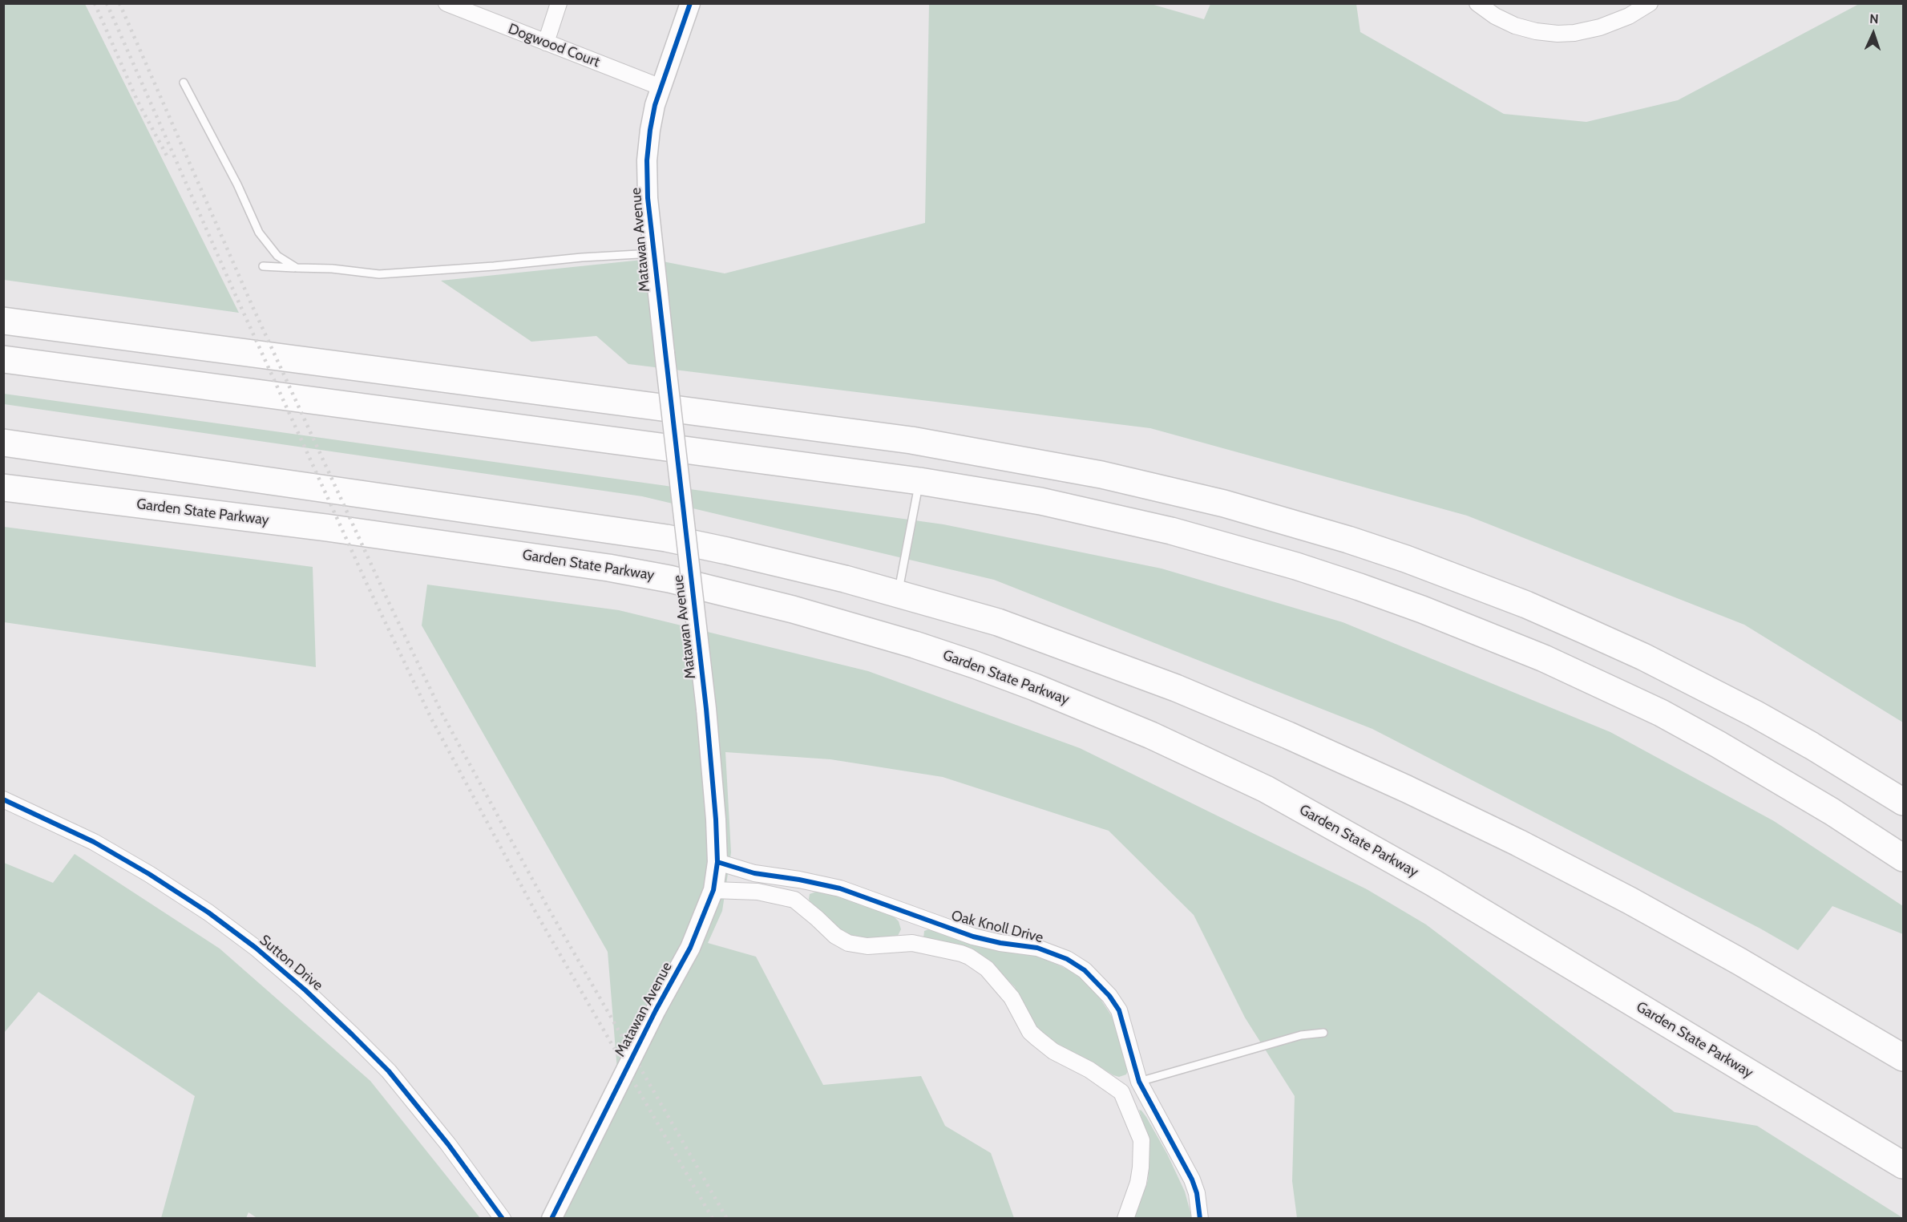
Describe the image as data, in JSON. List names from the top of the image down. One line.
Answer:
{"streets":{"highway":["Garden State Parkway"],"street":["Dogwood Court","Matawan Avenue","Oak Knoll Drive","Sutton Drive"]},"crossings":[["Dogwood Court","Matawan Avenue"],["Matawan Avenue","Oak Knoll Drive"]],"north":"top"}
